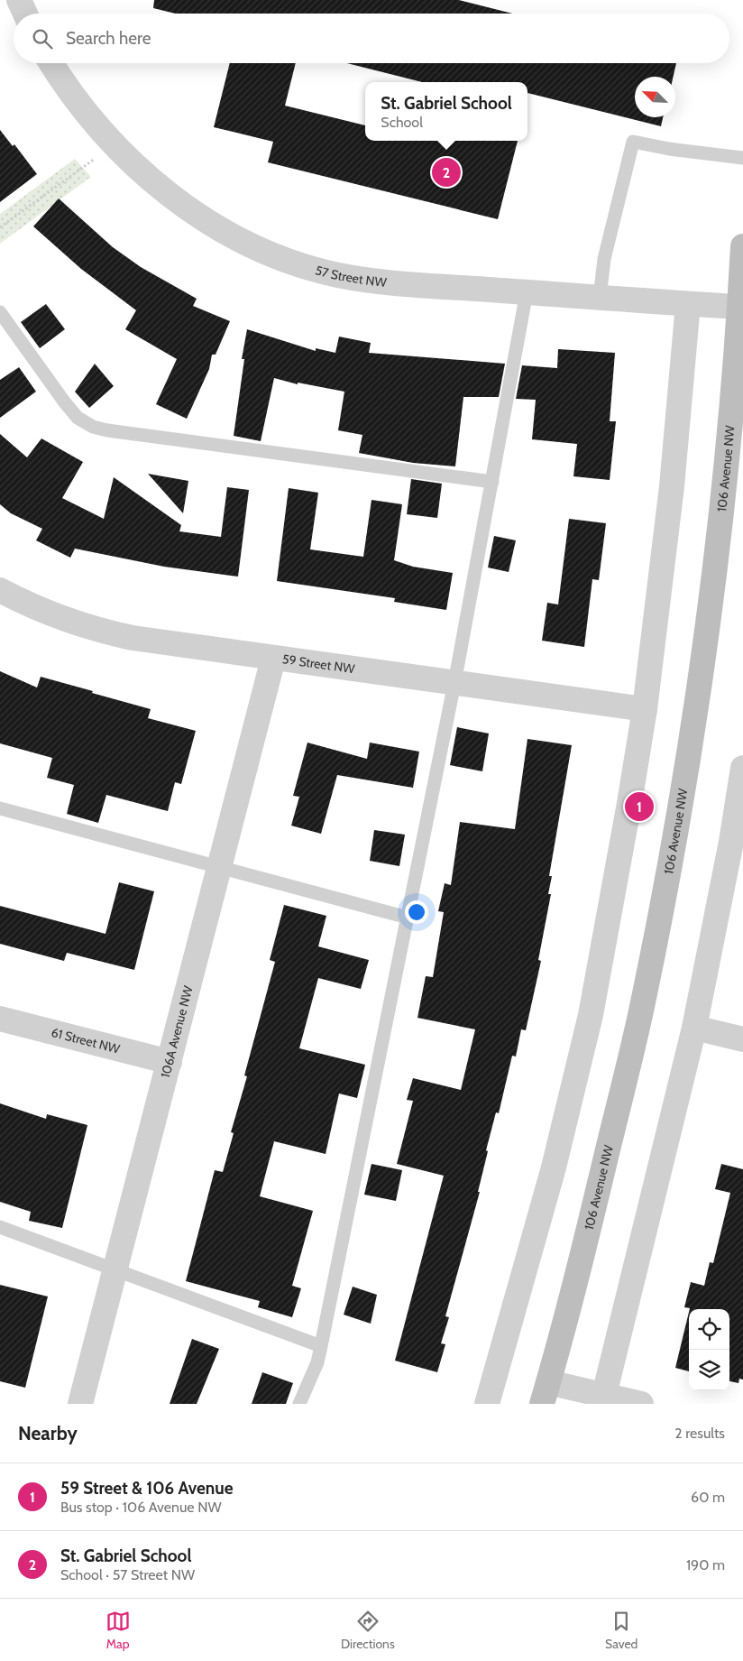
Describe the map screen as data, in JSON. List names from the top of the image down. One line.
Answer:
{"streets":{"main road":["106 Avenue NW"],"street":["57 Street NW","59 Street NW","106A Avenue NW","61 Street NW"]},"crossings":[["57 Street NW","106 Avenue NW"],["59 Street NW","106A Avenue NW"],["106A Avenue NW","61 Street NW"]],"north":"top left","page":{"search":"Search here","popup":["St. Gabriel School","School"],"pins":["2","1"],"heading":["Nearby","2 results"],"list":[{"mark":"1","name":"59 Street & 106 Avenue","note":"Bus stop · 106 Avenue NW","value":"60 m"},{"mark":"2","name":"St. Gabriel School","note":"School · 57 Street NW","value":"190 m"}],"nav":["Map","Directions","Saved"]}}
